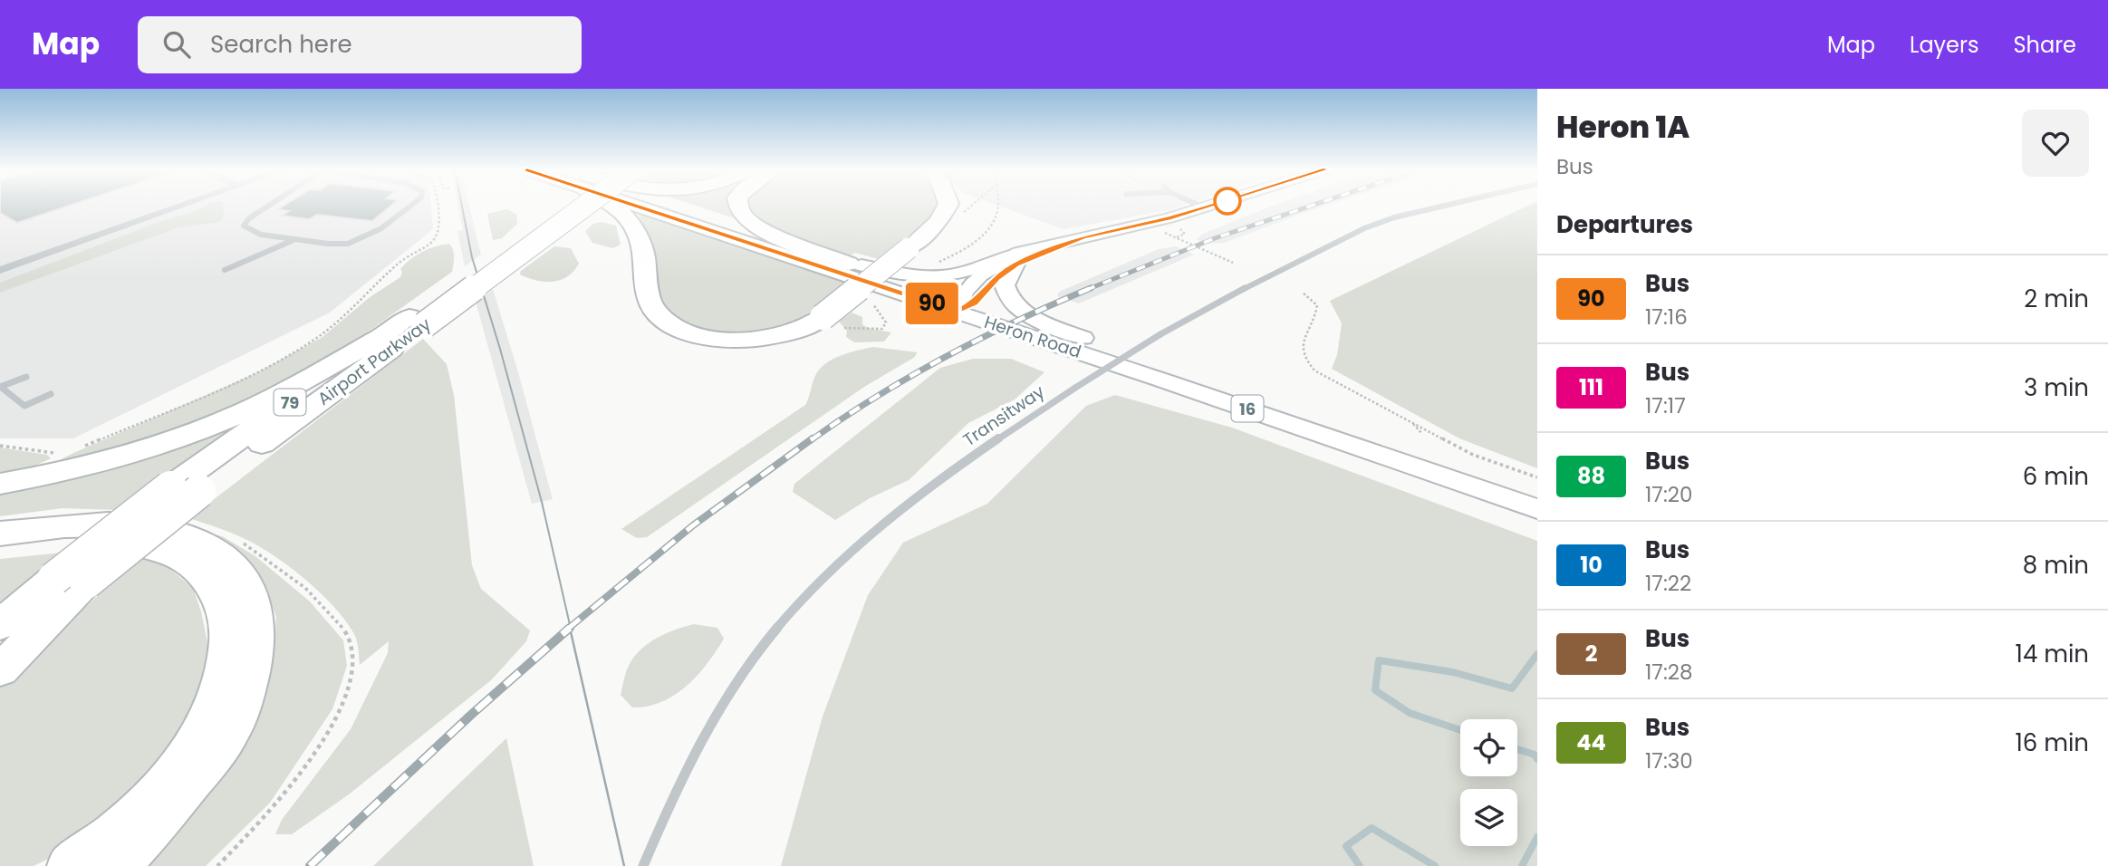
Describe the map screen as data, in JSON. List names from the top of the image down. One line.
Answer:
{"streets":{"highway":["Airport Parkway","79"],"main road":["Heron Road","16"],"lane":["Transitway"]},"lines":["bus line 90"],"page":{"header":"Map","search":"Search here","nav":["Map","Layers","Share"],"on_map":"90","heading":[["Heron 1A","Bus"],"Departures"],"list":[{"mark":"90","name":"Bus","note":"17:16","value":"2 min"},{"mark":"111","name":"Bus","note":"17:17","value":"3 min"},{"mark":"88","name":"Bus","note":"17:20","value":"6 min"},{"mark":"10","name":"Bus","note":"17:22","value":"8 min"},{"mark":"2","name":"Bus","note":"17:28","value":"14 min"},{"mark":"44","name":"Bus","note":"17:30","value":"16 min"}]}}
